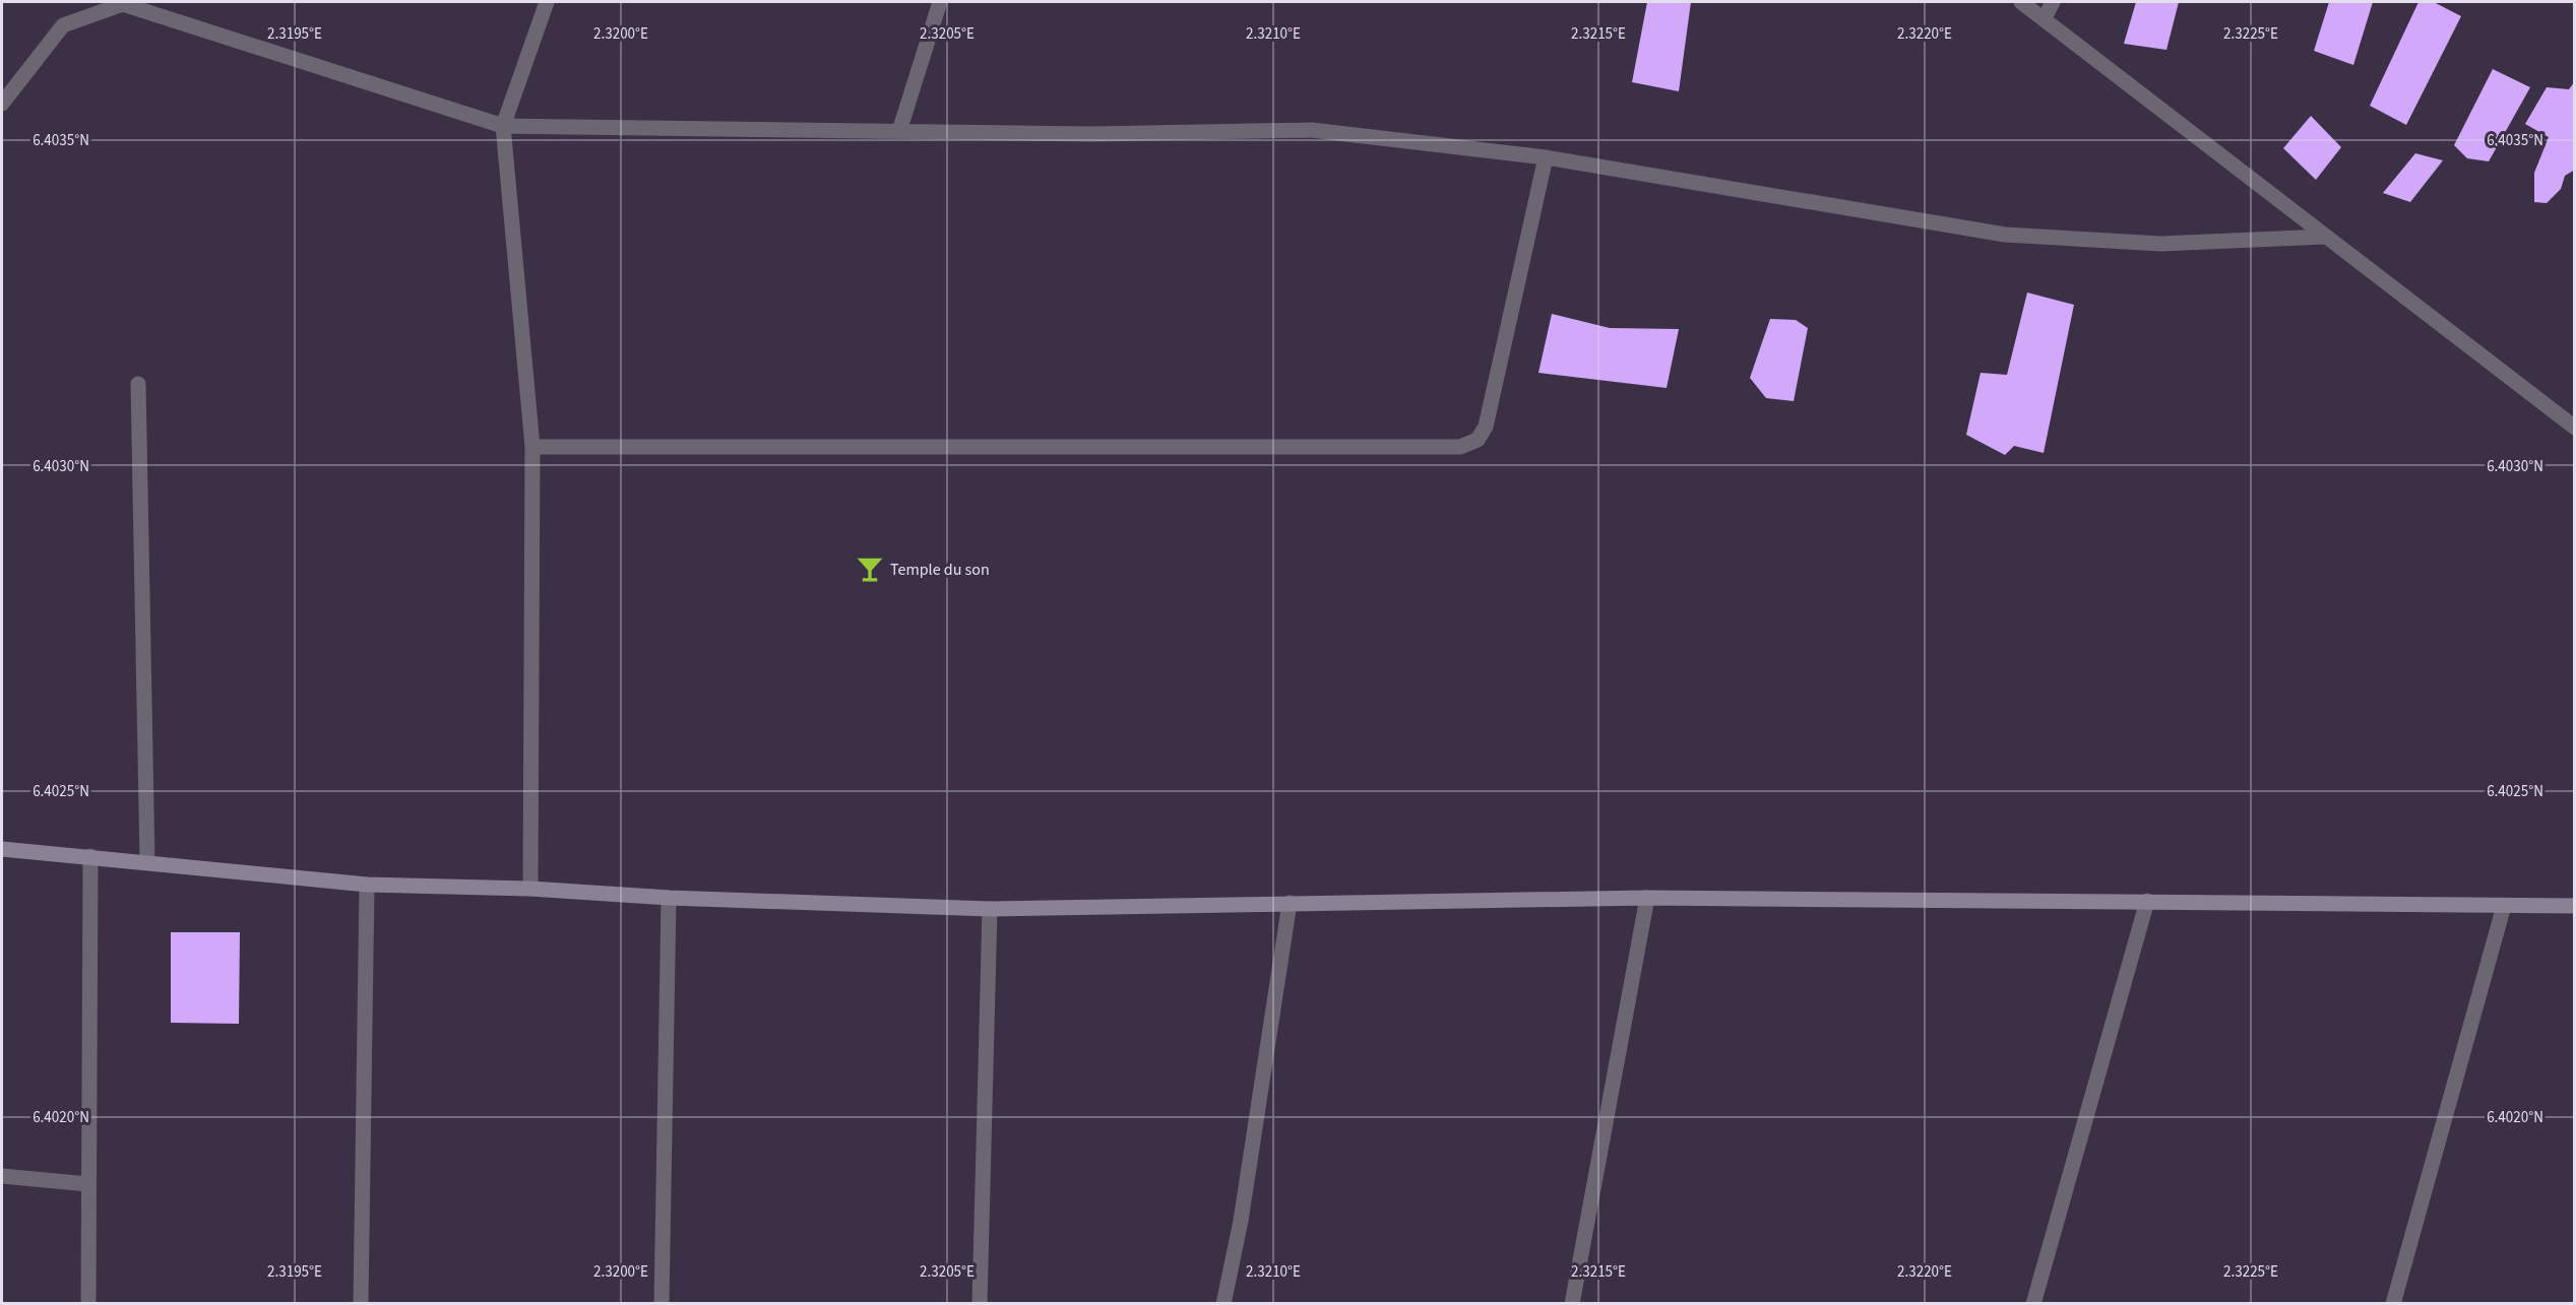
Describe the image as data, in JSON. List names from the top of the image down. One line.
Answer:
{"places":{"bar":["Temple du son"]},"coordinates":["2.3195°E","2.3200°E","2.3205°E","2.3210°E","2.3215°E","2.3220°E","2.3225°E","6.4035°N","6.4030°N","6.4025°N","6.4020°N"]}
